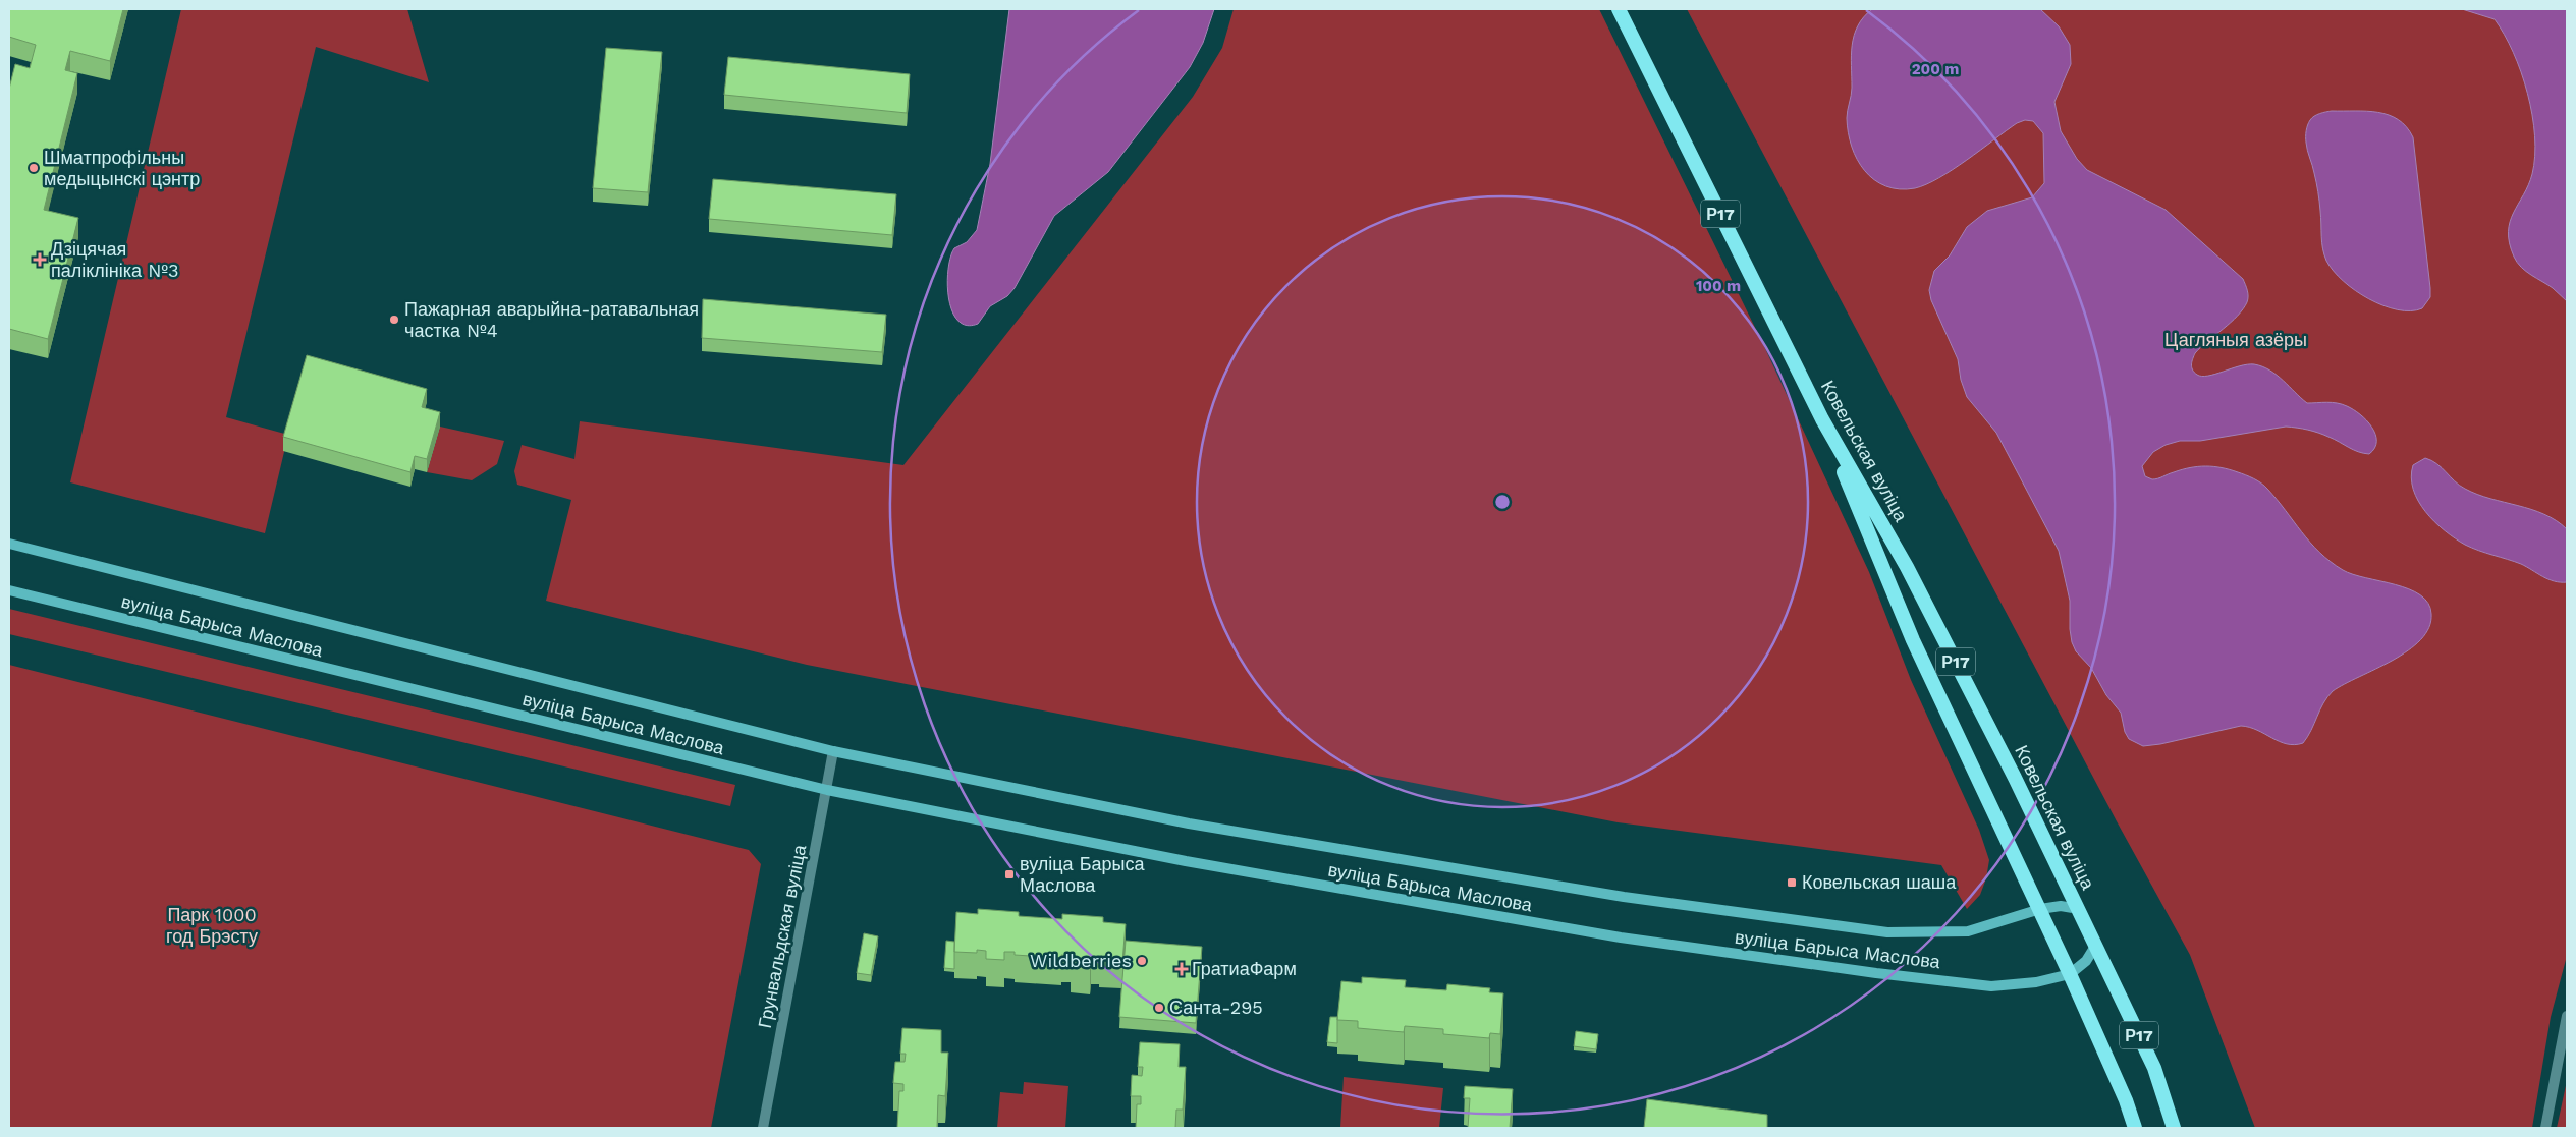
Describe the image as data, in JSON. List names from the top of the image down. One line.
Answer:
{"streets":{"highway":["Р17","Ковельская вуліца"],"main road":["вуліца Барыса Маслова"],"street":["Грунвальдская вуліца"]},"crossings":[["Р17","Ковельская вуліца"],["Р17","вуліца Барыса Маслова"],["Ковельская вуліца","вуліца Барыса Маслова"],["вуліца Барыса Маслова","Грунвальдская вуліца"]],"parks":["Цагляныя азёры","Парк 1000 год Брэсту"],"places":{"other":["Шматпрофільны медыцынскі цэнтр","Пажарная аварыйна-ратавальная частка №4","Wildberries","Санта-295"],"health":["Дзіцячая паліклініка №3","ГратиаФарм"],"transit":["вуліца Барыса Маслова","Ковельская шаша"]},"rings":["200 m","100 m"]}
